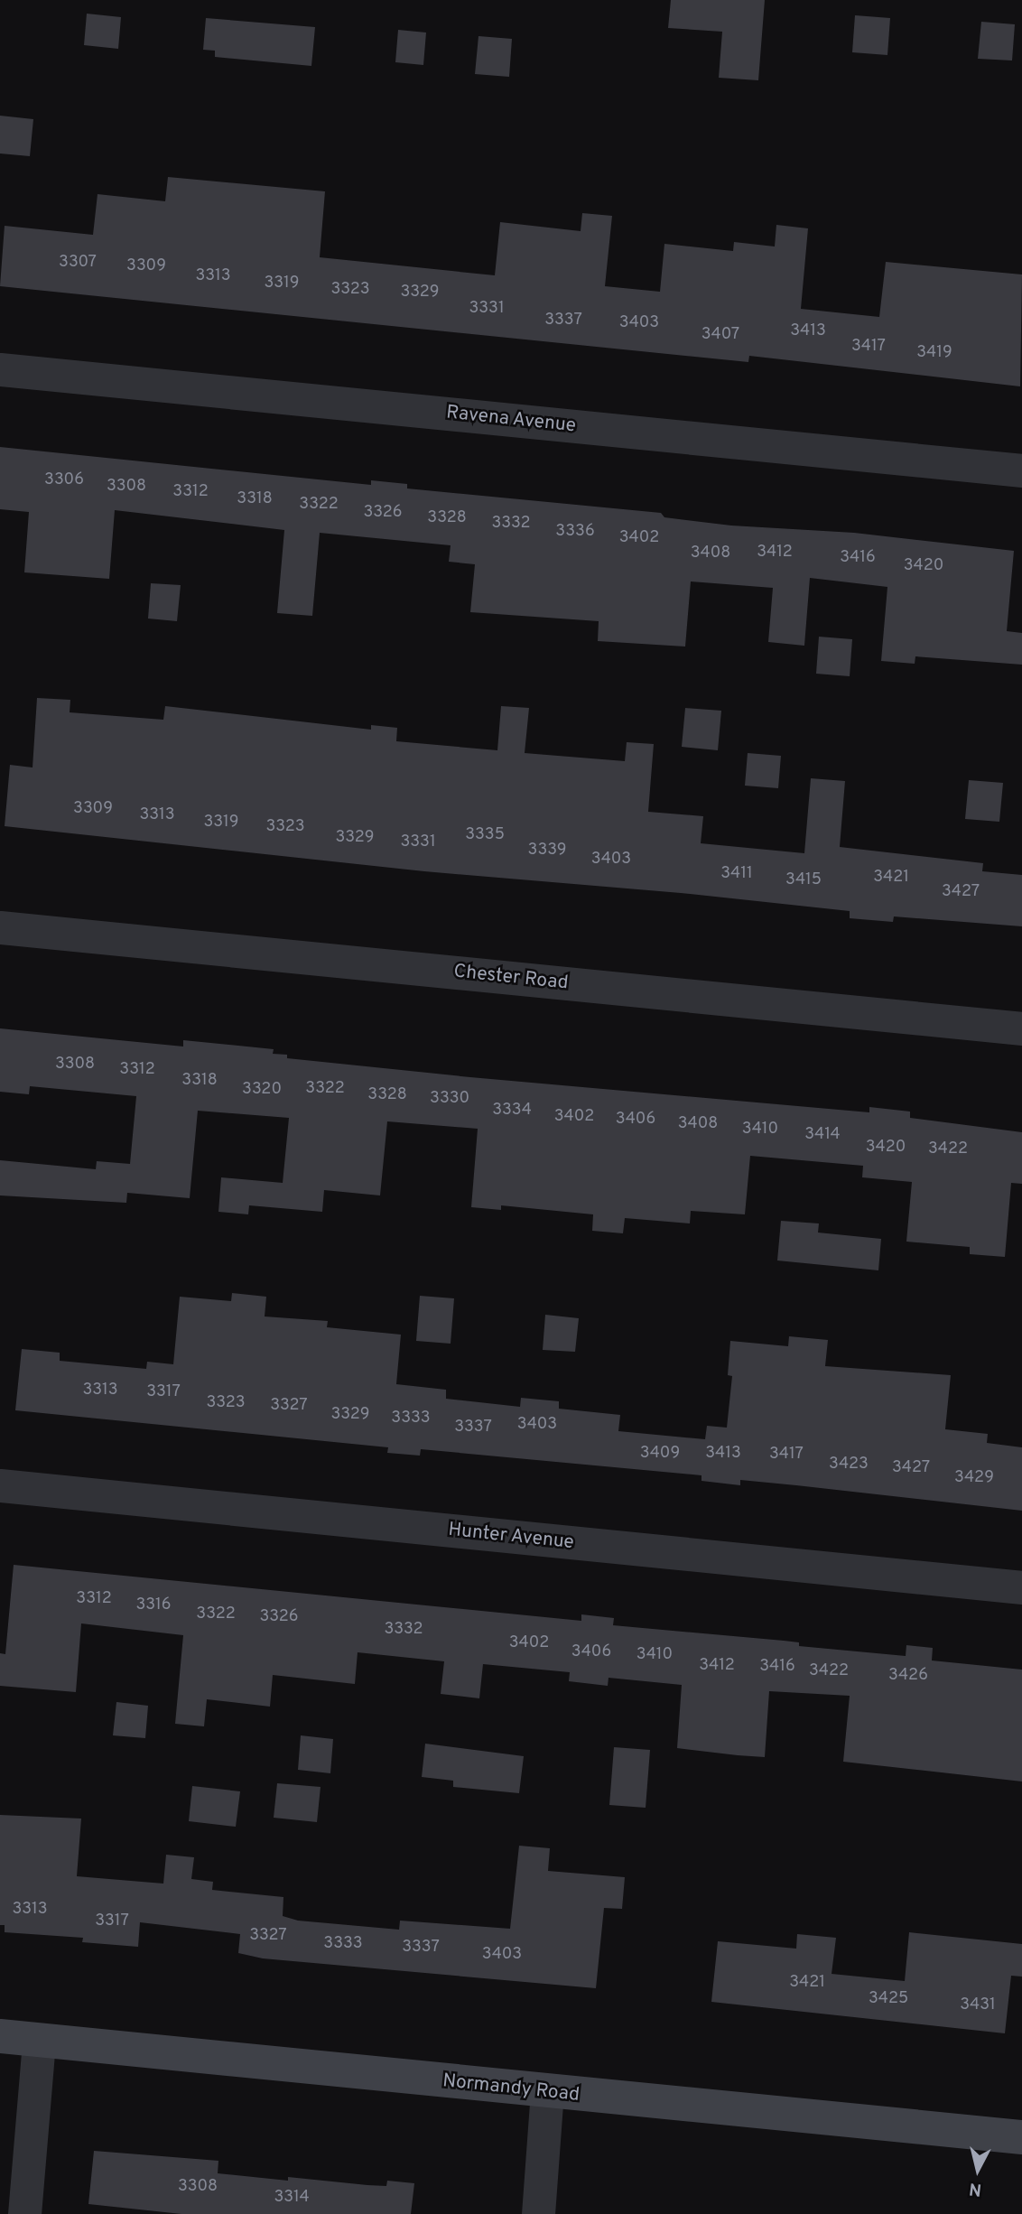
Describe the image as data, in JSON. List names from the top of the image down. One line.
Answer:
{"streets":{"street":["Ravena Avenue","Chester Road","Hunter Avenue","Normandy Road"]},"house_numbers":["3307","3309","3313","3319","3323","3329","3331","3337","3403","3413","3407","3417","3419","3306","3308","3312","3318","3322","3326","3328","3332","3336","3402","3412","3408","3416","3420","3309","3313","3319","3323","3335","3329","3331","3339","3403","3411","3421","3415","3427","3308","3312","3318","3322","3320","3328","3330","3334","3402","3406","3408","3410","3414","3420","3422","3313","3317","3323","3327","3329","3333","3403","3337","3409","3413","3417","3423","3427","3429","3312","3316","3322","3326","3332","3402","3406","3410","3412","3416","3422","3426","3313","3317","3327","3333","3337","3403","3421","3425","3431","3308","3314"],"north":"bottom"}
